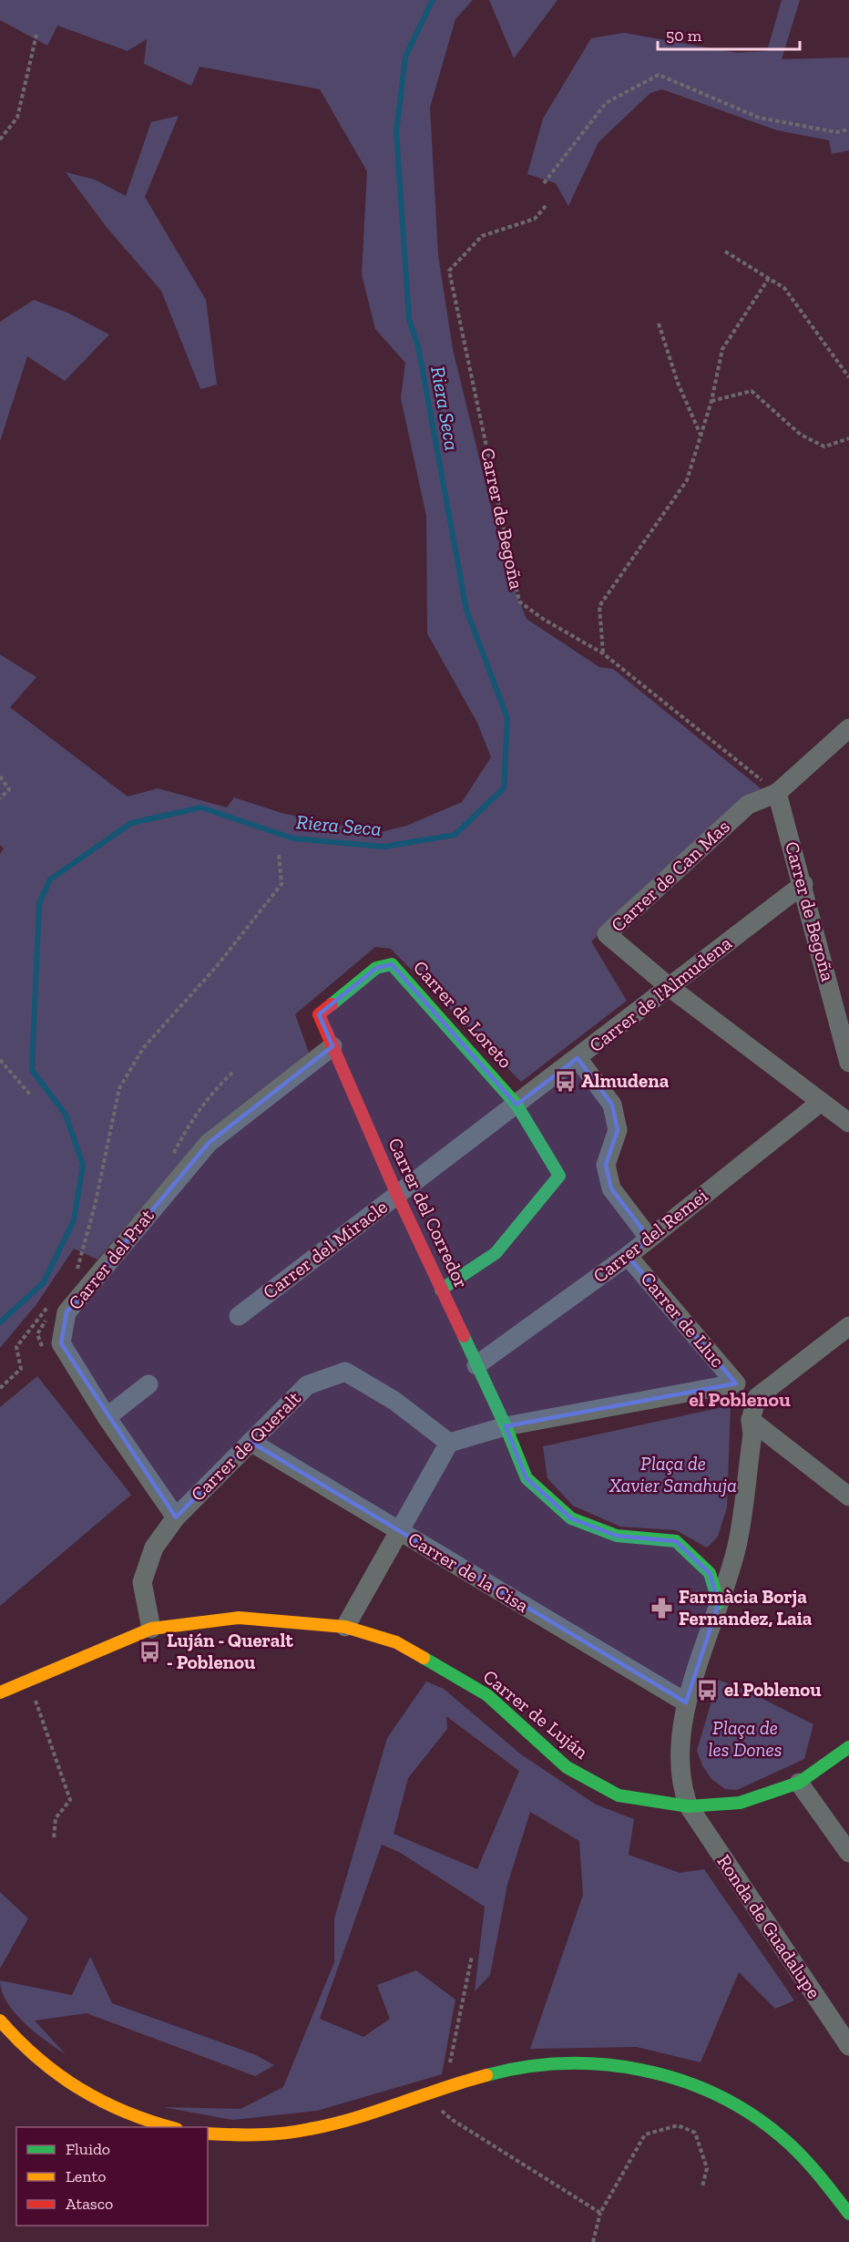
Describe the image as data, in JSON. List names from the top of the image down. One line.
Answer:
{"streets":{"street":["Carrer de Begoña","Carrer de Can Mas","Carrer de l'Almudena","Carrer de Loreto","Carrer del Corredor","Carrer del Remei","Carrer del Miracle","Carrer del Prat","Carrer de Lluc","Carrer de Queralt","Carrer de la Cisa","Carrer de Luján","Ronda de Guadalupe"]},"crossings":[["Carrer de Begoña","Carrer de Can Mas"],["Carrer de Begoña","Carrer de l'Almudena"],["Carrer de Can Mas","Carrer de l'Almudena"],["Carrer de l'Almudena","Carrer de Loreto"],["Carrer de l'Almudena","Carrer del Miracle"],["Carrer de Loreto","Carrer del Corredor"],["Carrer de Loreto","Carrer del Miracle"],["Carrer del Corredor","Carrer del Remei"],["Carrer del Corredor","Carrer del Miracle"],["Carrer del Corredor","Carrer del Prat"],["Carrer del Corredor","Carrer de Lluc"],["Carrer del Remei","Carrer de Lluc"],["Carrer del Prat","Carrer de Queralt"],["Carrer de Queralt","Carrer de la Cisa"],["Carrer de Queralt","Carrer de Luján"],["Carrer de la Cisa","Ronda de Guadalupe"],["Carrer de Luján","Ronda de Guadalupe"]],"districts":["el Poblenou"],"water":["Riera Seca"],"parks":["Plaça de Xavier Sanahuja","Plaça de les Dones"],"places":{"bus stop":["Almudena","Luján - Queralt - Poblenou","el Poblenou"],"pharmacy":["Farmàcia Borja Fernandez, Laia"]},"legend":["Fluido","Lento","Atasco"],"scale_bar":"50 m"}
